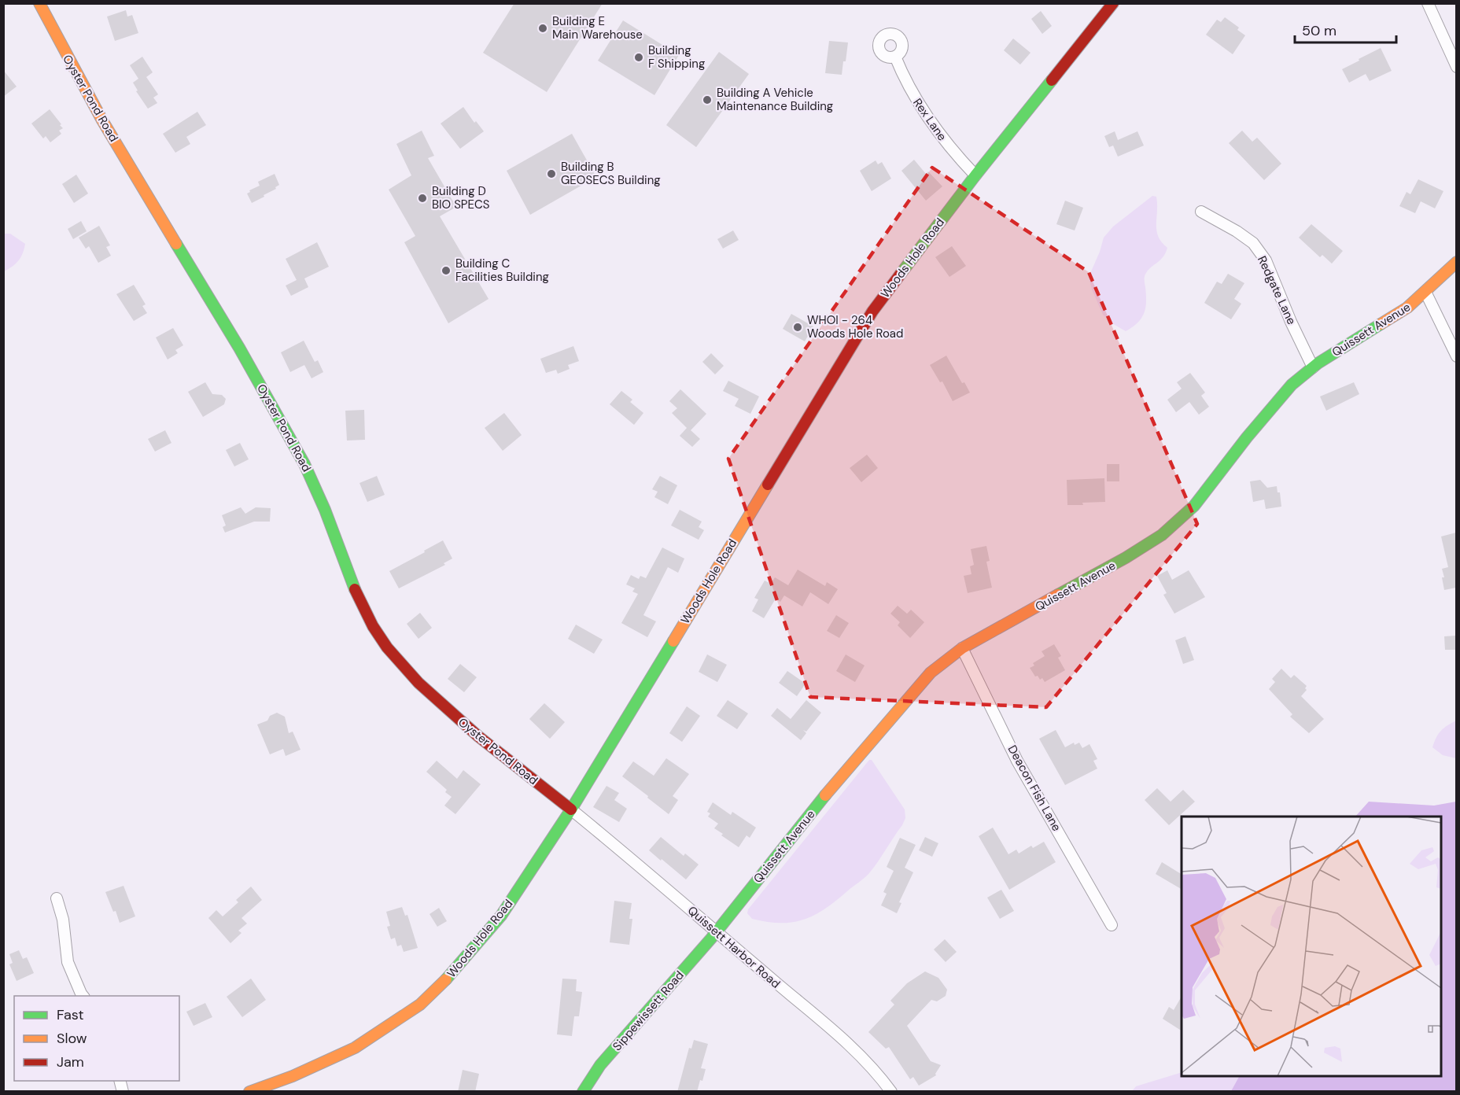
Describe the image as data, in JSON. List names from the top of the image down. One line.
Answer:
{"streets":{"main road":["Oyster Pond Road","Woods Hole Road","Quissett Avenue","Sippewissett Road"],"street":["Rex Lane","Redgate Lane","Deacon Fish Lane","Quissett Harbor Road"]},"crossings":[["Oyster Pond Road","Woods Hole Road"],["Oyster Pond Road","Quissett Harbor Road"],["Rex Lane","Woods Hole Road"],["Woods Hole Road","Quissett Harbor Road"],["Redgate Lane","Quissett Avenue"],["Quissett Avenue","Deacon Fish Lane"],["Quissett Avenue","Quissett Harbor Road"],["Quissett Avenue","Sippewissett Road"],["Quissett Harbor Road","Sippewissett Road"]],"places":["Building E Main Warehouse","Building F Shipping","Building A Vehicle Maintenance Building","Building B GEOSECS Building","Building D BIO SPECS","Building C Facilities Building","WHOI - 264 Woods Hole Road"],"legend":["Fast","Slow","Jam"],"scale_bar":"50 m"}
